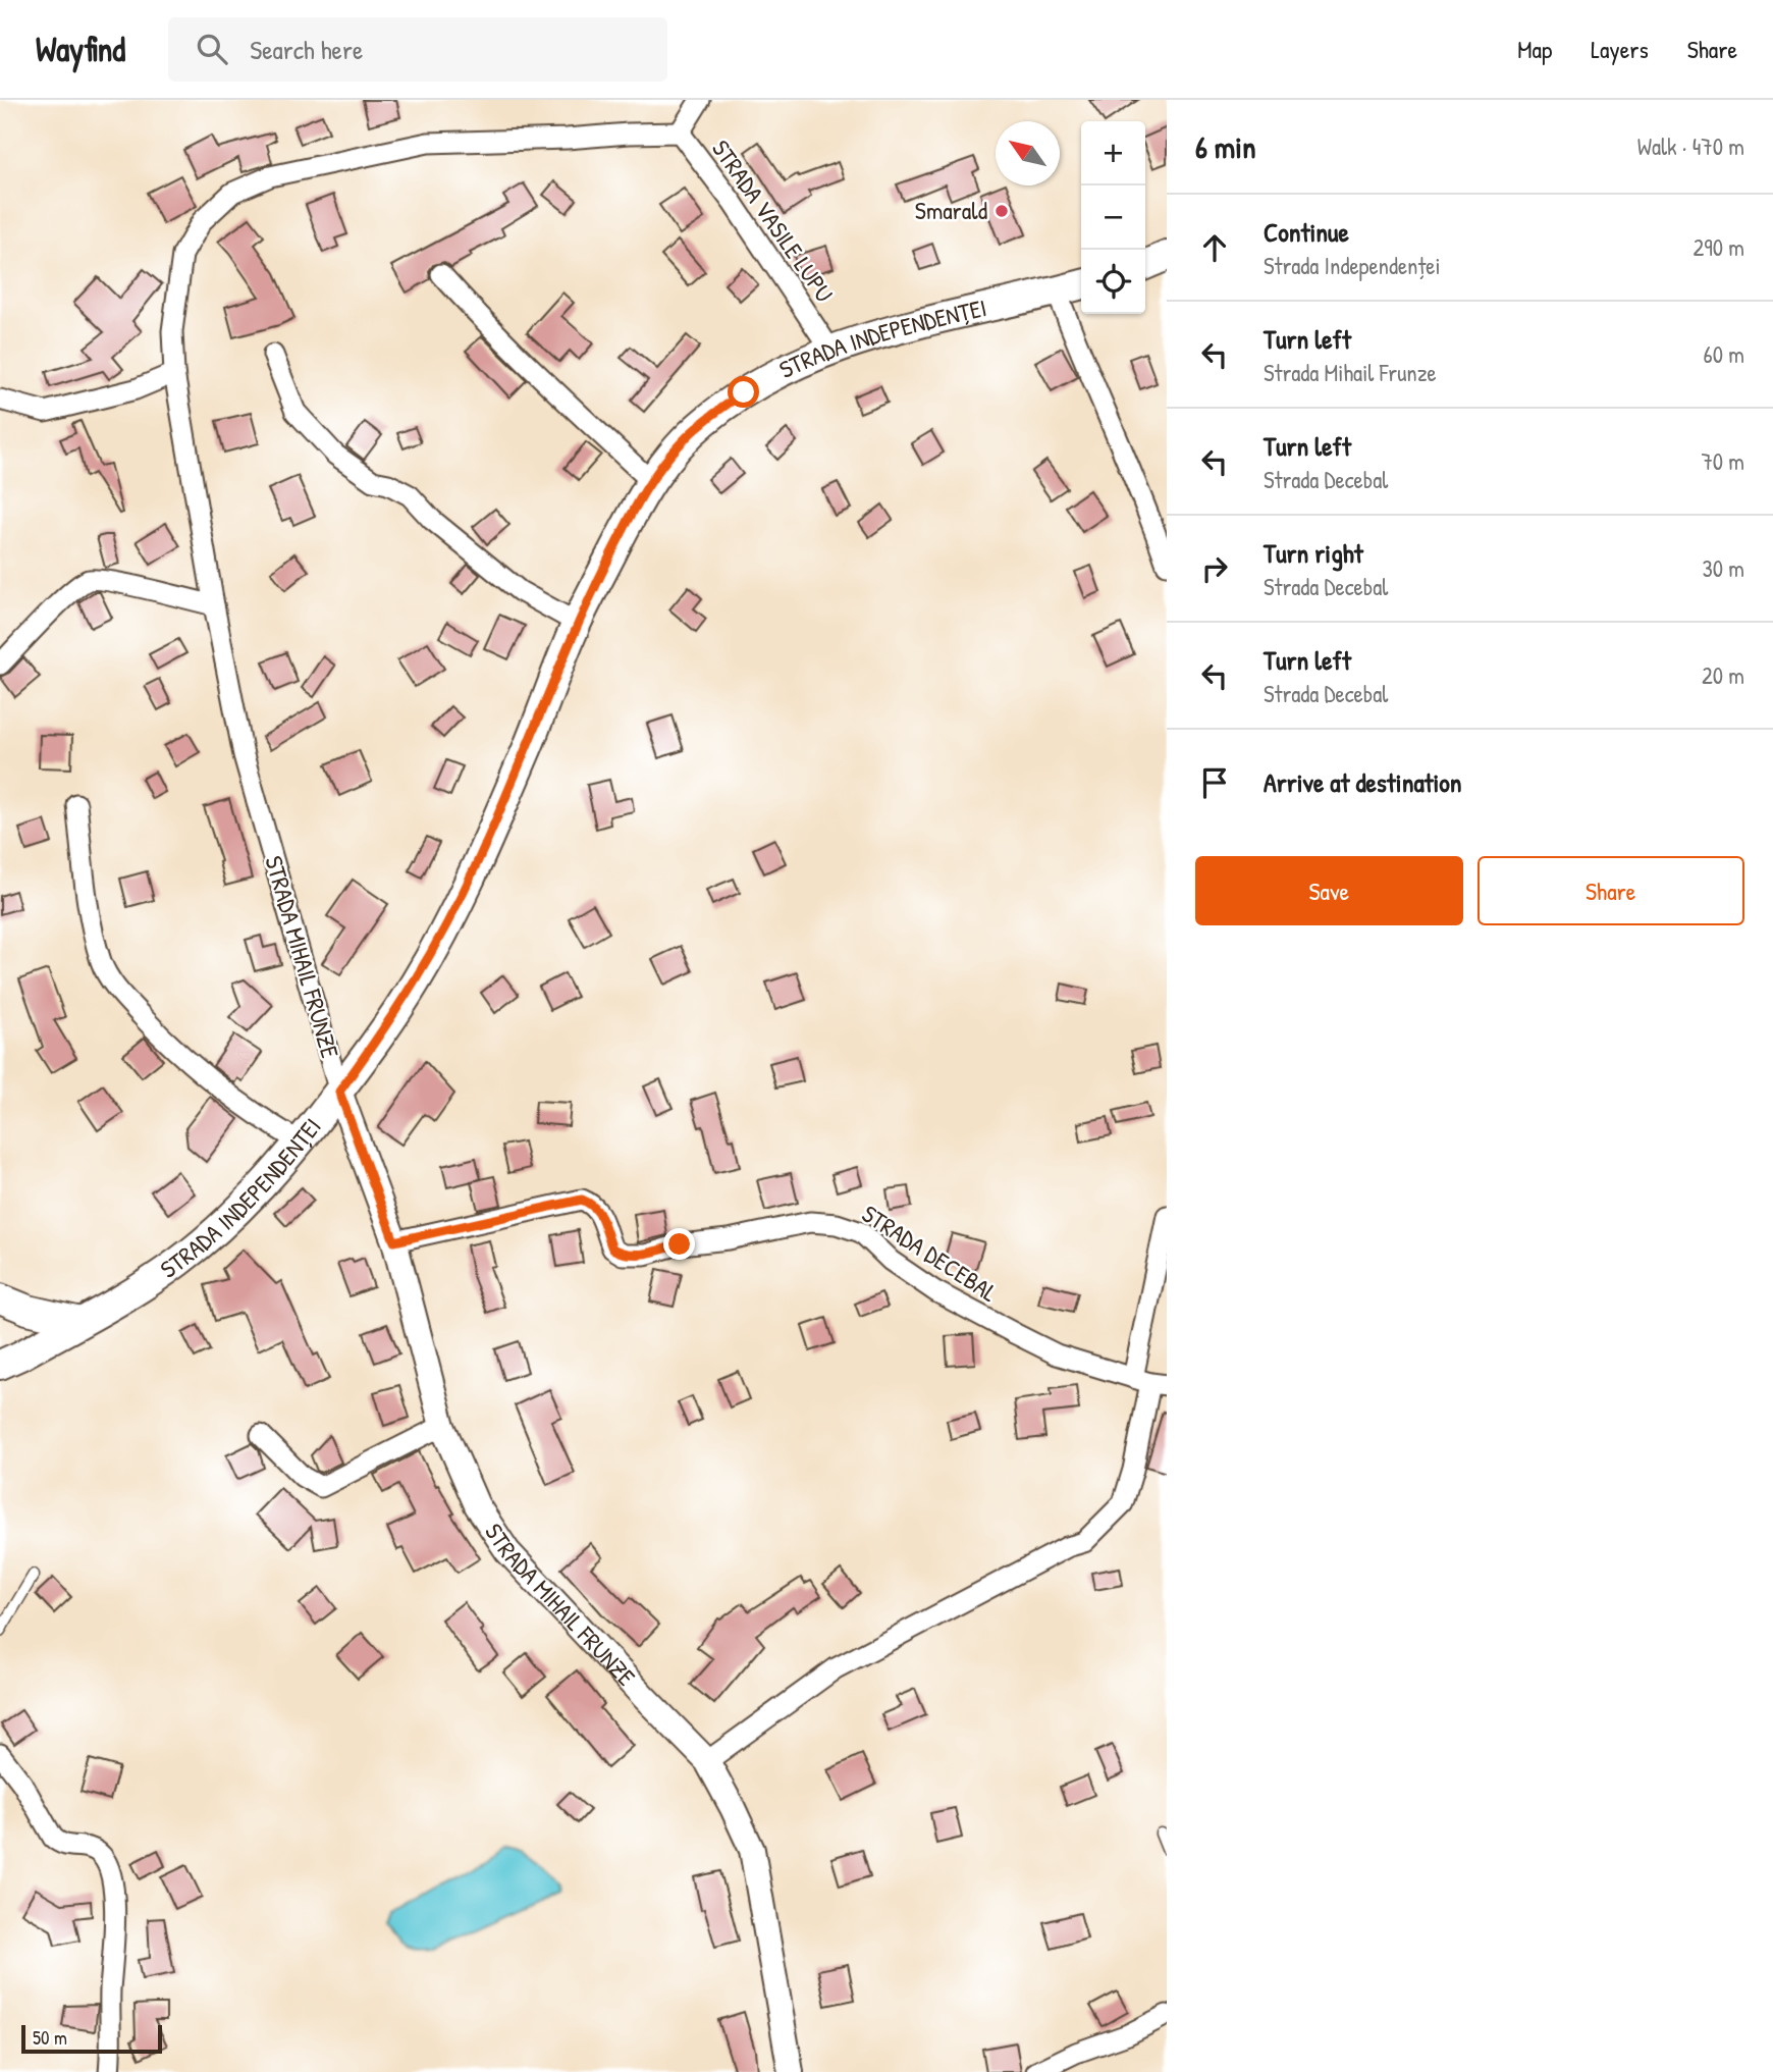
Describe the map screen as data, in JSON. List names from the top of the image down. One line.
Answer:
{"streets":{"main road":["STRADA INDEPENDENȚEI"],"street":["STRADA VASILE LUPU","STRADA MIHAIL FRUNZE","STRADA DECEBAL"]},"crossings":[["STRADA VASILE LUPU","STRADA INDEPENDENȚEI"],["STRADA VASILE LUPU","STRADA MIHAIL FRUNZE"],["STRADA INDEPENDENȚEI","STRADA MIHAIL FRUNZE"],["STRADA MIHAIL FRUNZE","STRADA DECEBAL"]],"places":["Smarald"],"scale_bar":"50 m","north":"top left","page":{"header":"Wayfind","search":"Search here","nav":["Map","Layers","Share"],"heading":["6 min","Walk · 470 m"],"map_buttons":["+","−"],"list":[["Continue","Strada Independenței","290 m"],["Turn left","Strada Mihail Frunze","60 m"],["Turn left","Strada Decebal","70 m"],["Turn right","Strada Decebal","30 m"],["Turn left","Strada Decebal","20 m"],"Arrive at destination"],"buttons":["Save","Share"],"scale":"50 m"}}
